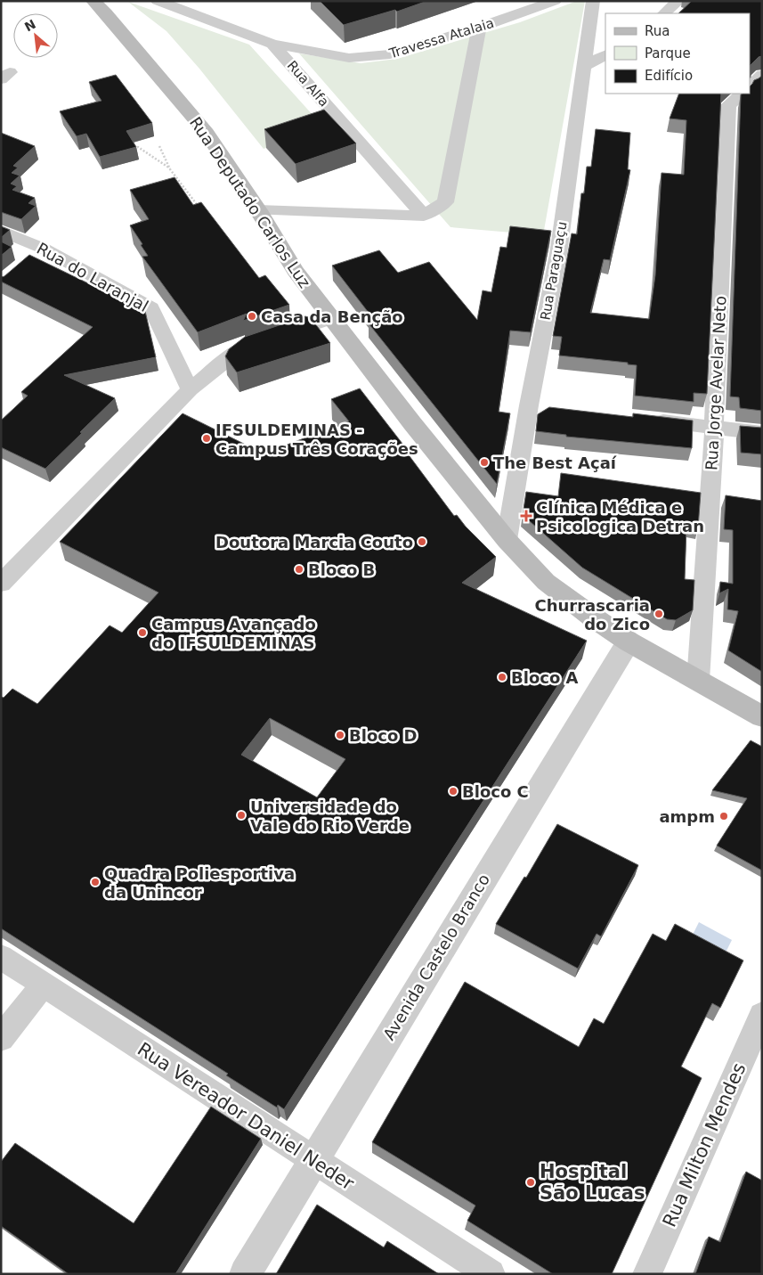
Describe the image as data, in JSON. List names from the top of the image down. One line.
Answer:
{"streets":{"main road":["Rua Deputado Carlos Luz"],"street":["Travessa Atalaia","Rua Alfa","Rua Paraguaçu","Rua do Laranjal","Rua Jorge Avelar Neto","Avenida Castelo Branco","Rua Vereador Daniel Neder","Rua Milton Mendes"]},"crossings":[["Travessa Atalaia","Rua Alfa"],["Rua Deputado Carlos Luz","Rua Paraguaçu"],["Rua Deputado Carlos Luz","Rua Jorge Avelar Neto"],["Rua Deputado Carlos Luz","Avenida Castelo Branco"],["Avenida Castelo Branco","Rua Vereador Daniel Neder"]],"places":{"other":["Casa da Benção","IFSULDEMINAS - Campus Três Corações","The Best Açaí","Doutora Marcia Couto","Bloco B","Churrascaria do Zico","Campus Avançado do IFSULDEMINAS","Bloco A","Bloco D","Bloco C","Universidade do Vale do Rio Verde","ampm","Quadra Poliesportiva da Unincor","Hospital São Lucas"],"health":["Clínica Médica e Psicologica Detran"]},"legend":["Rua","Parque","Edifício"],"north":"top left"}
